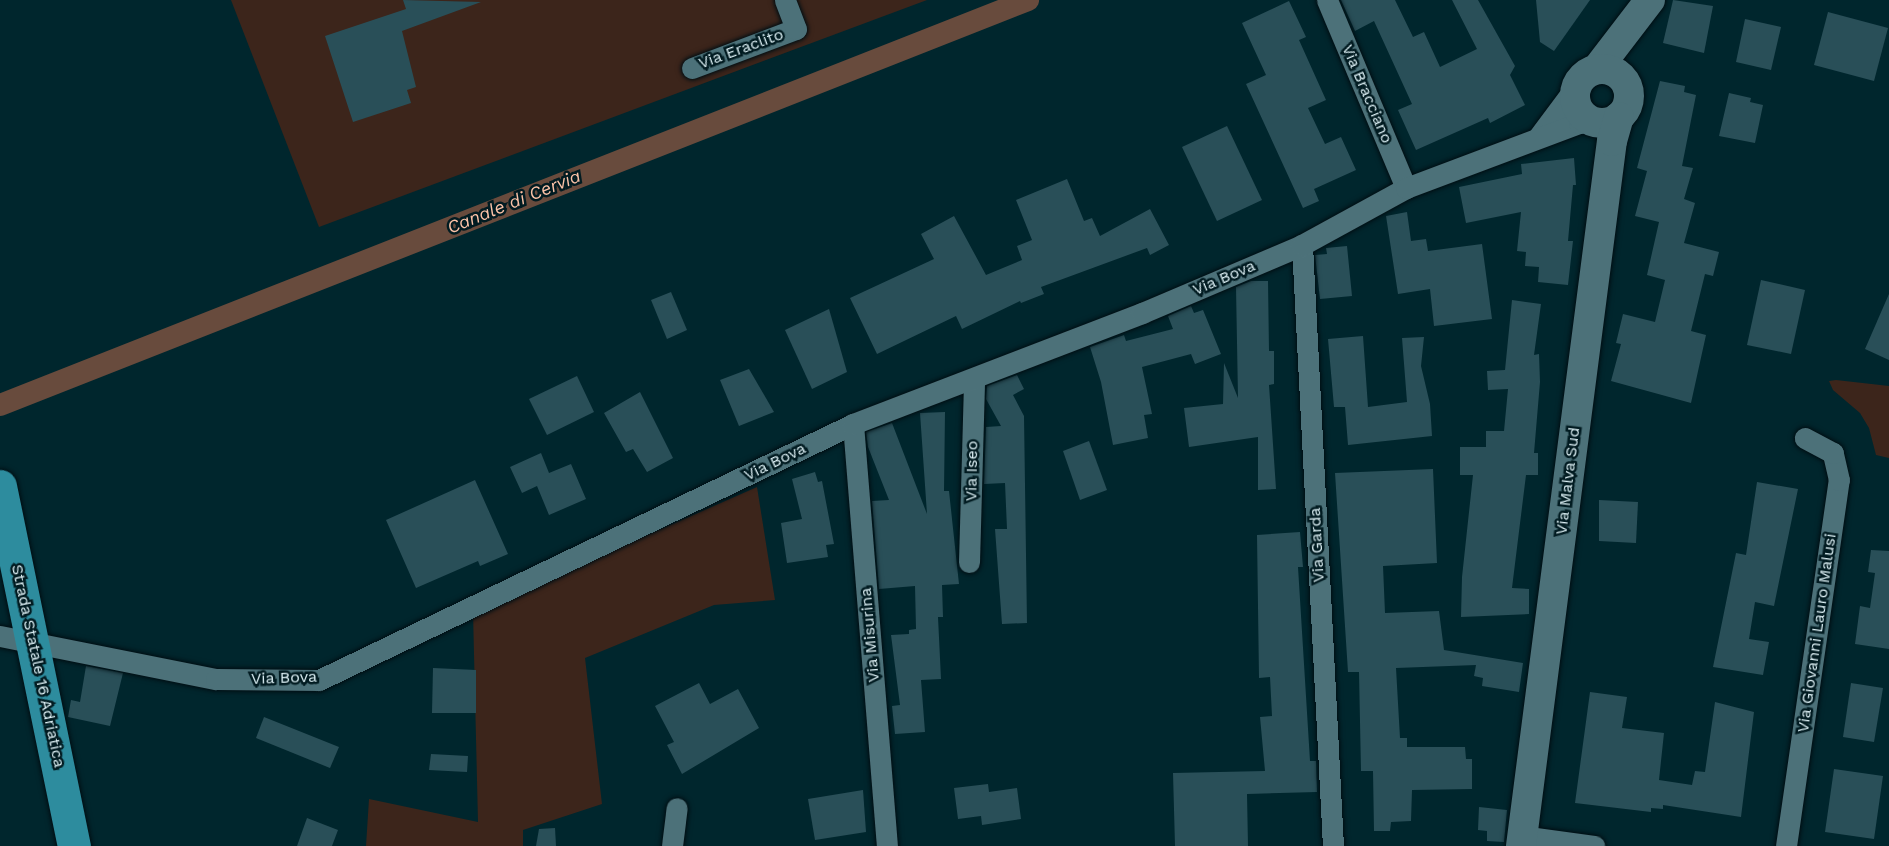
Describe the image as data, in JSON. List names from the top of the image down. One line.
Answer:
{"streets":{"main road":["Strada Statale 16 Adriatica"],"street":["Via Eraclito","Via Bracciano","Via Bova","Via Iseo","Via Malva Sud","Via Garda","Via Giovanni Lauro Malusi","Via Misurina"]},"crossings":[["Via Bracciano","Via Bova"],["Via Bova","Via Iseo"],["Via Bova","Via Malva Sud"],["Via Bova","Via Garda"],["Via Bova","Via Misurina"],["Via Bova","Strada Statale 16 Adriatica"]],"water":["Canale di Cervia"]}
